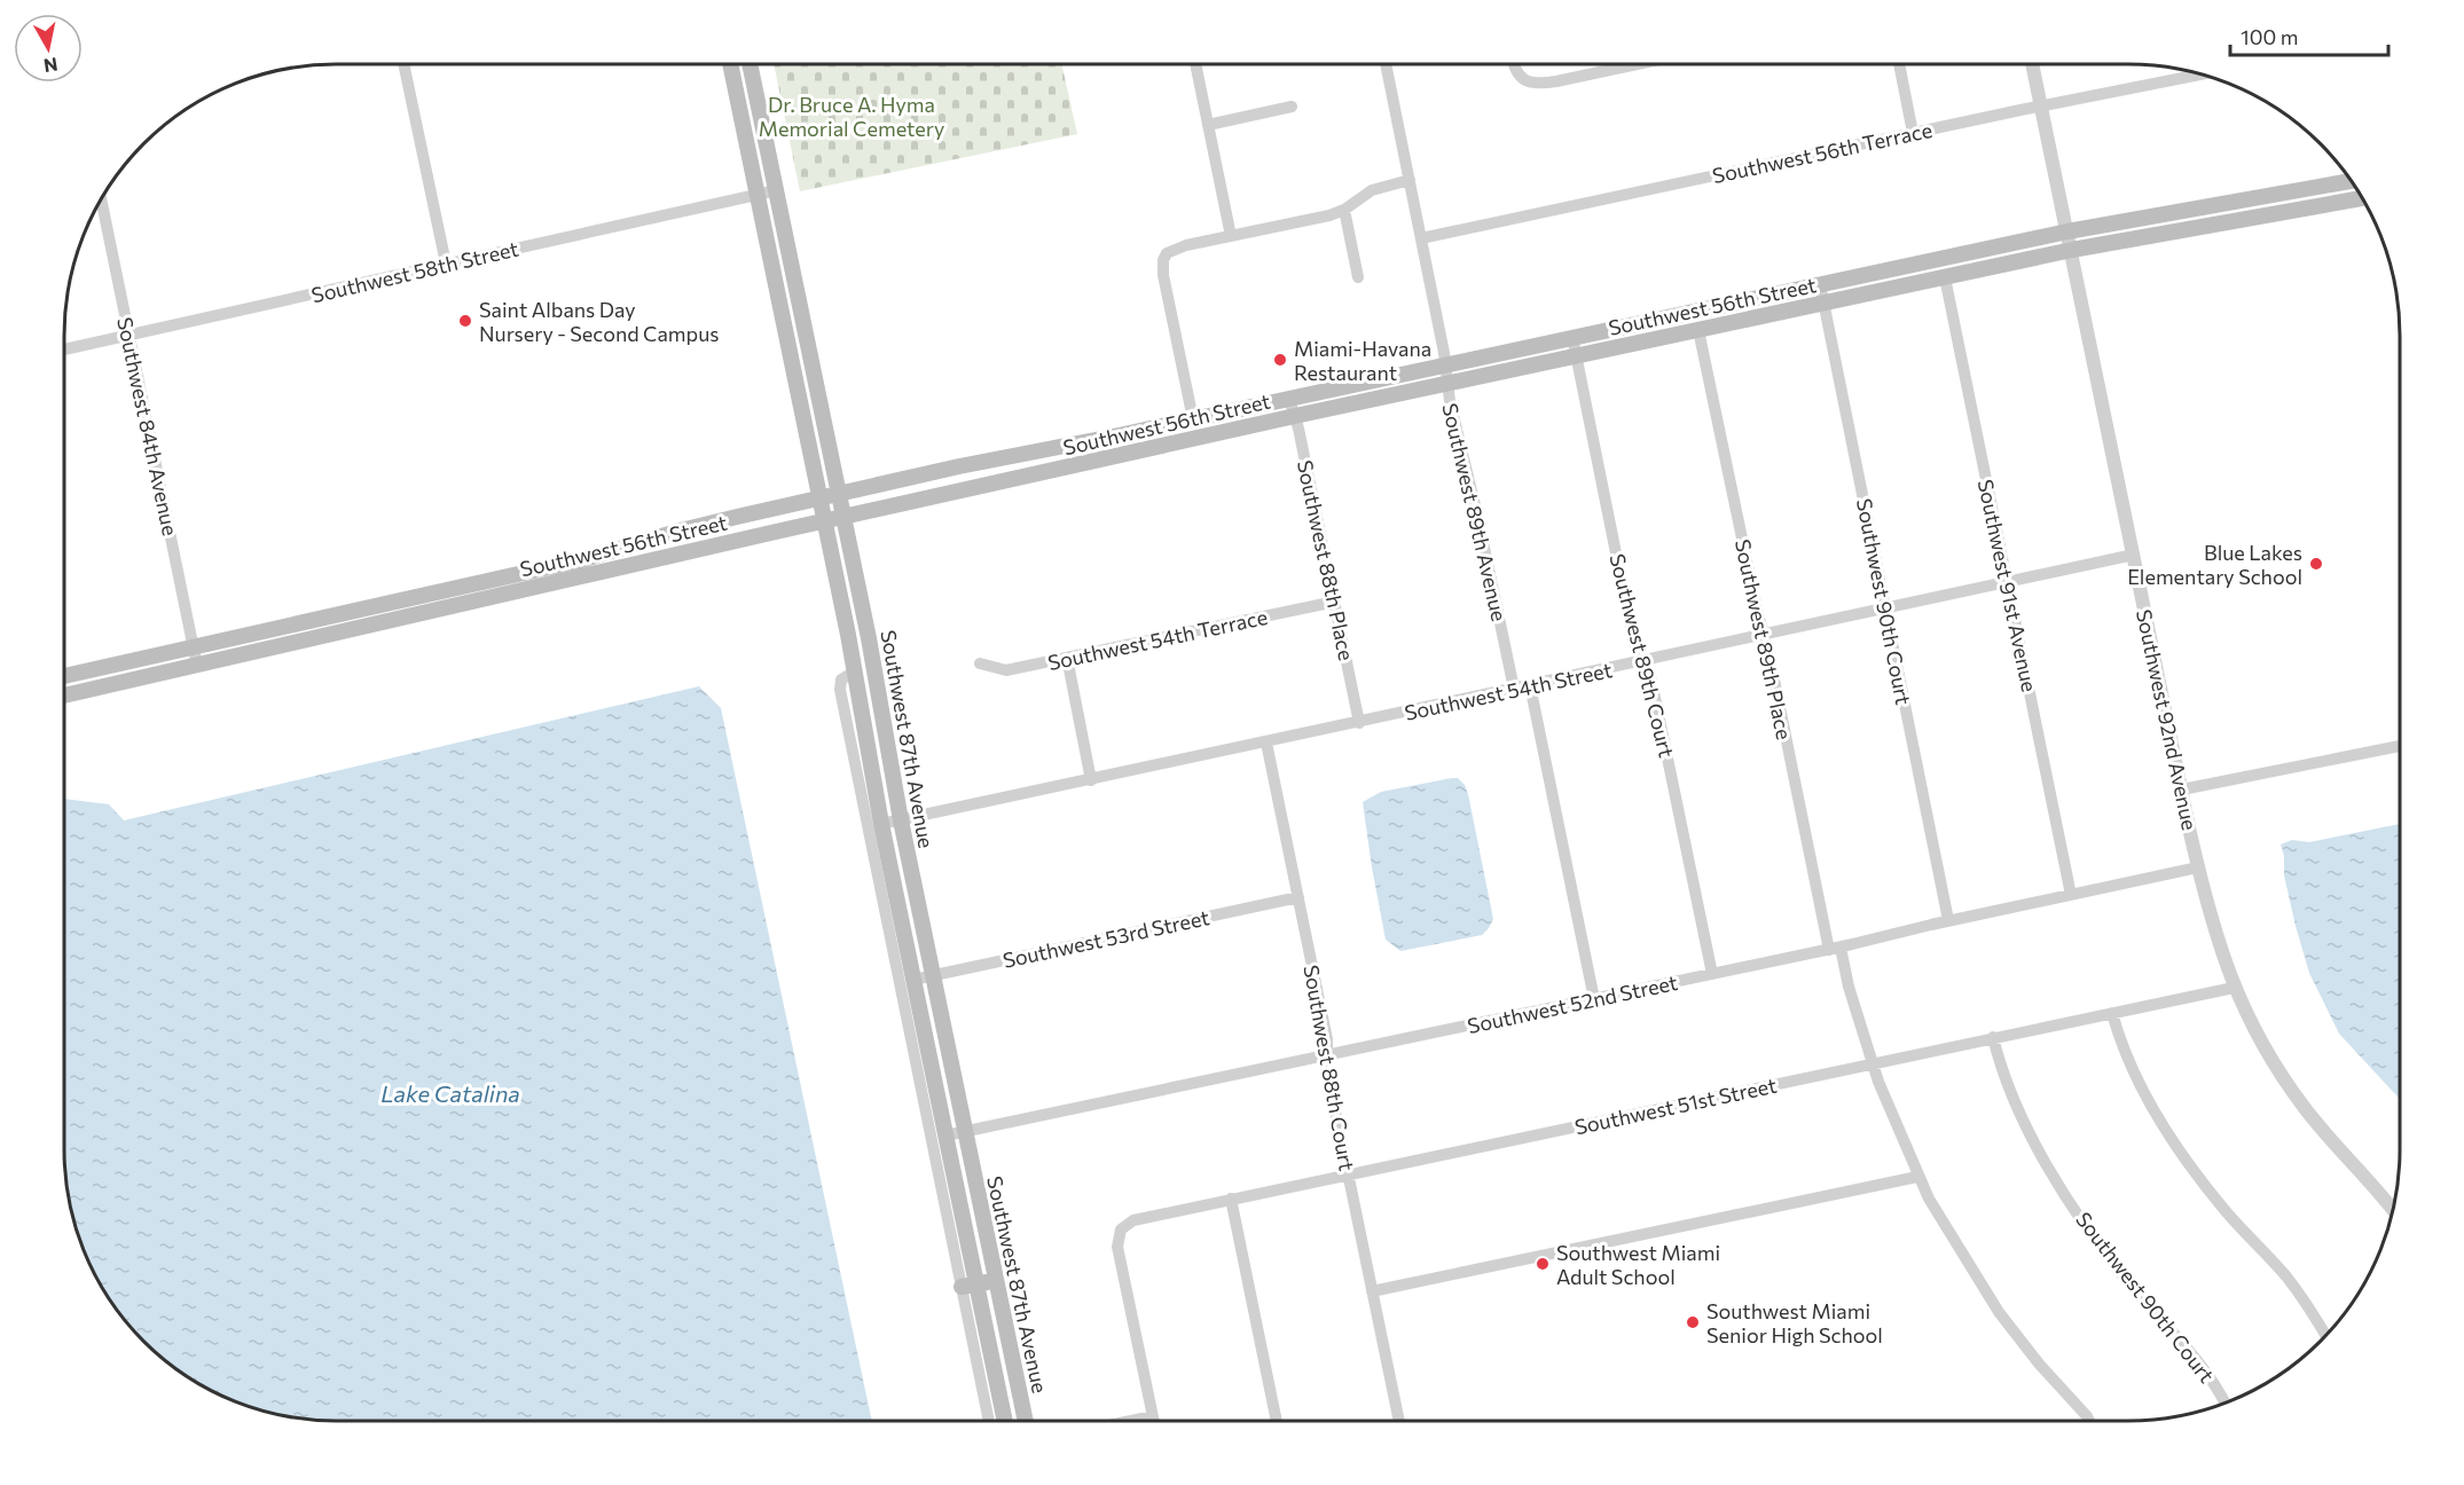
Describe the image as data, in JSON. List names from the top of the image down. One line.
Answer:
{"streets":{"main road":["Southwest 56th Street","Southwest 87th Avenue"],"street":["Southwest 56th Terrace","Southwest 58th Street","Southwest 84th Avenue","Southwest 89th Avenue","Southwest 88th Place","Southwest 91st Avenue","Southwest 90th Court","Southwest 54th Terrace","Southwest 89th Place","Southwest 89th Court","Southwest 54th Street","Southwest 92nd Avenue","Southwest 53rd Street","Southwest 52nd Street","Southwest 88th Court","Southwest 51st Street"]},"crossings":[["Southwest 56th Terrace","Southwest 89th Avenue"],["Southwest 56th Terrace","Southwest 92nd Avenue"],["Southwest 58th Street","Southwest 84th Avenue"],["Southwest 58th Street","Southwest 87th Avenue"],["Southwest 56th Street","Southwest 84th Avenue"],["Southwest 56th Street","Southwest 89th Avenue"],["Southwest 56th Street","Southwest 88th Place"],["Southwest 56th Street","Southwest 91st Avenue"],["Southwest 56th Street","Southwest 90th Court"],["Southwest 56th Street","Southwest 89th Place"],["Southwest 56th Street","Southwest 89th Court"],["Southwest 56th Street","Southwest 92nd Avenue"],["Southwest 56th Street","Southwest 87th Avenue"],["Southwest 89th Avenue","Southwest 54th Street"],["Southwest 88th Place","Southwest 54th Terrace"],["Southwest 88th Place","Southwest 54th Street"],["Southwest 91st Avenue","Southwest 54th Street"],["Southwest 91st Avenue","Southwest 52nd Street"],["Southwest 90th Court","Southwest 54th Street"],["Southwest 90th Court","Southwest 52nd Street"],["Southwest 90th Court","Southwest 51st Street"],["Southwest 89th Place","Southwest 54th Street"],["Southwest 89th Place","Southwest 52nd Street"],["Southwest 89th Place","Southwest 51st Street"],["Southwest 89th Court","Southwest 54th Street"],["Southwest 89th Court","Southwest 52nd Street"],["Southwest 54th Street","Southwest 92nd Avenue"],["Southwest 54th Street","Southwest 87th Avenue"],["Southwest 54th Street","Southwest 88th Court"],["Southwest 92nd Avenue","Southwest 52nd Street"],["Southwest 92nd Avenue","Southwest 51st Street"],["Southwest 87th Avenue","Southwest 53rd Street"],["Southwest 87th Avenue","Southwest 52nd Street"],["Southwest 53rd Street","Southwest 88th Court"],["Southwest 52nd Street","Southwest 88th Court"],["Southwest 88th Court","Southwest 51st Street"]],"water":["Lake Catalina"],"parks":["Dr. Bruce A. Hyma Memorial Cemetery"],"places":["Saint Albans Day Nursery - Second Campus","Miami-Havana Restaurant","Blue Lakes Elementary School","Southwest Miami Adult School","Southwest Miami Senior High School"],"scale_bar":"100 m","north":"bottom"}
